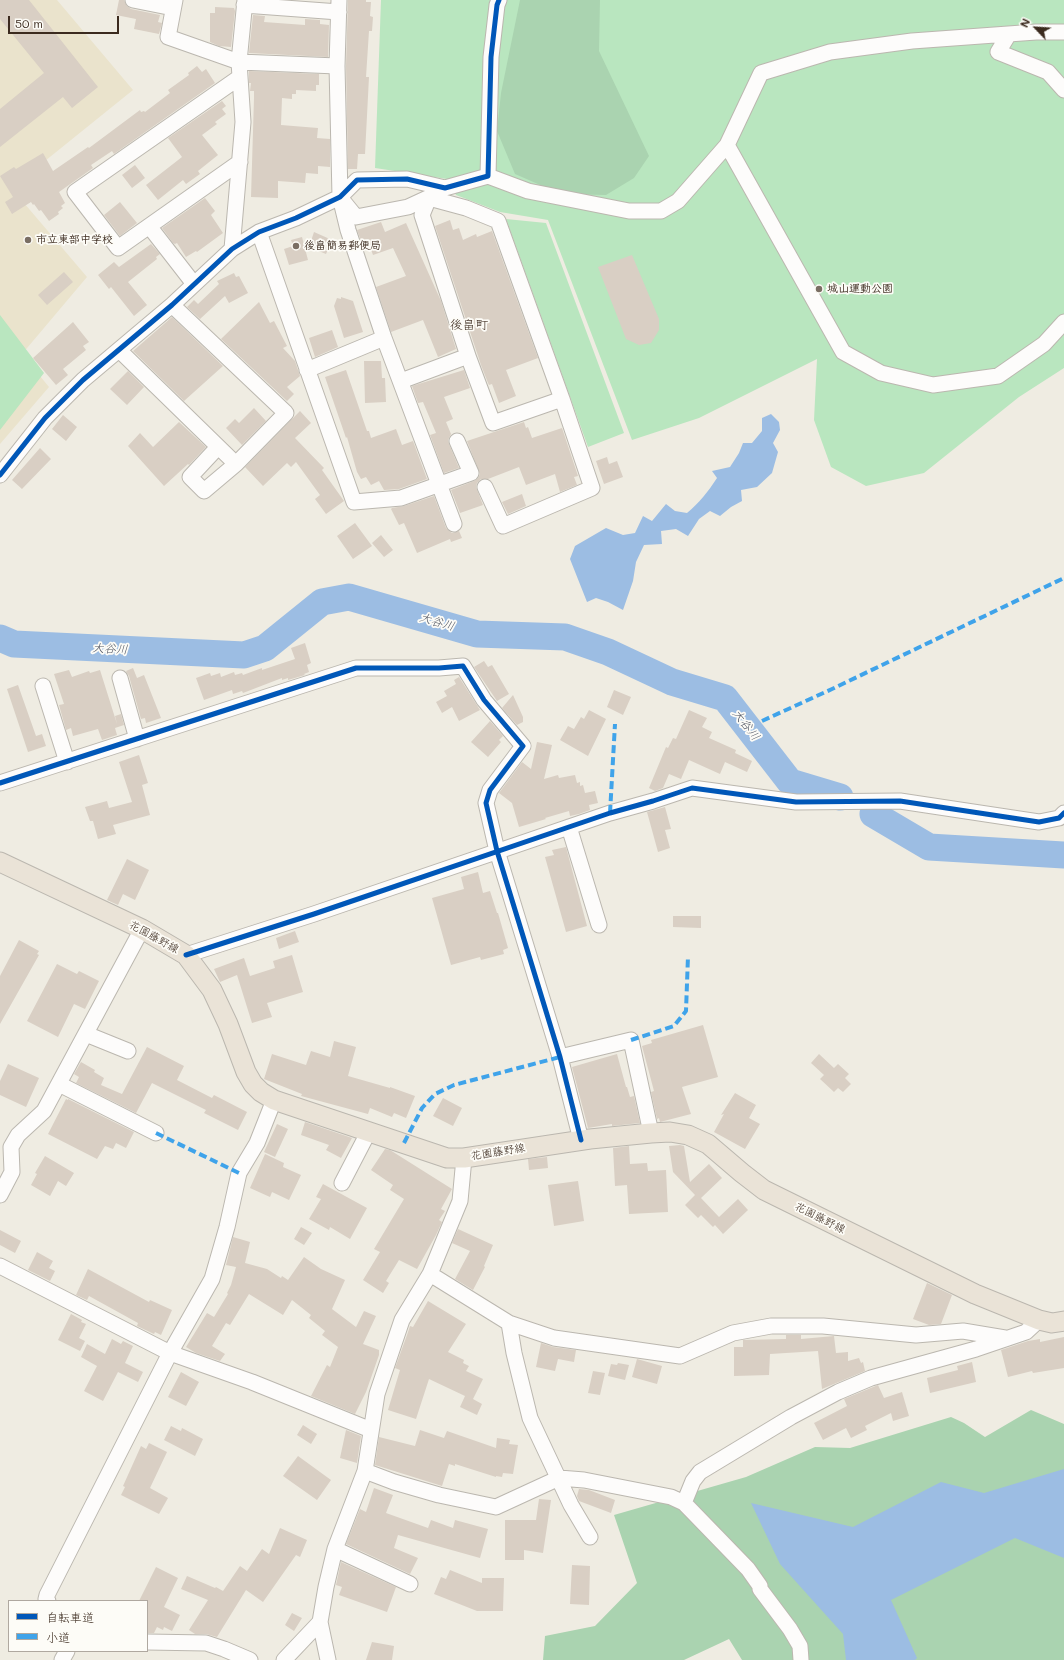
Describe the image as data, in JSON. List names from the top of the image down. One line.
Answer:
{"streets":{"main road":["花園藤野線"]},"districts":["後畠町"],"water":["大谷川"],"places":["市立東部中学校","後畠簡易郵便局","城山運動公園"],"legend":["自転車道","小道"],"scale_bar":"50 m","north":"top left"}
